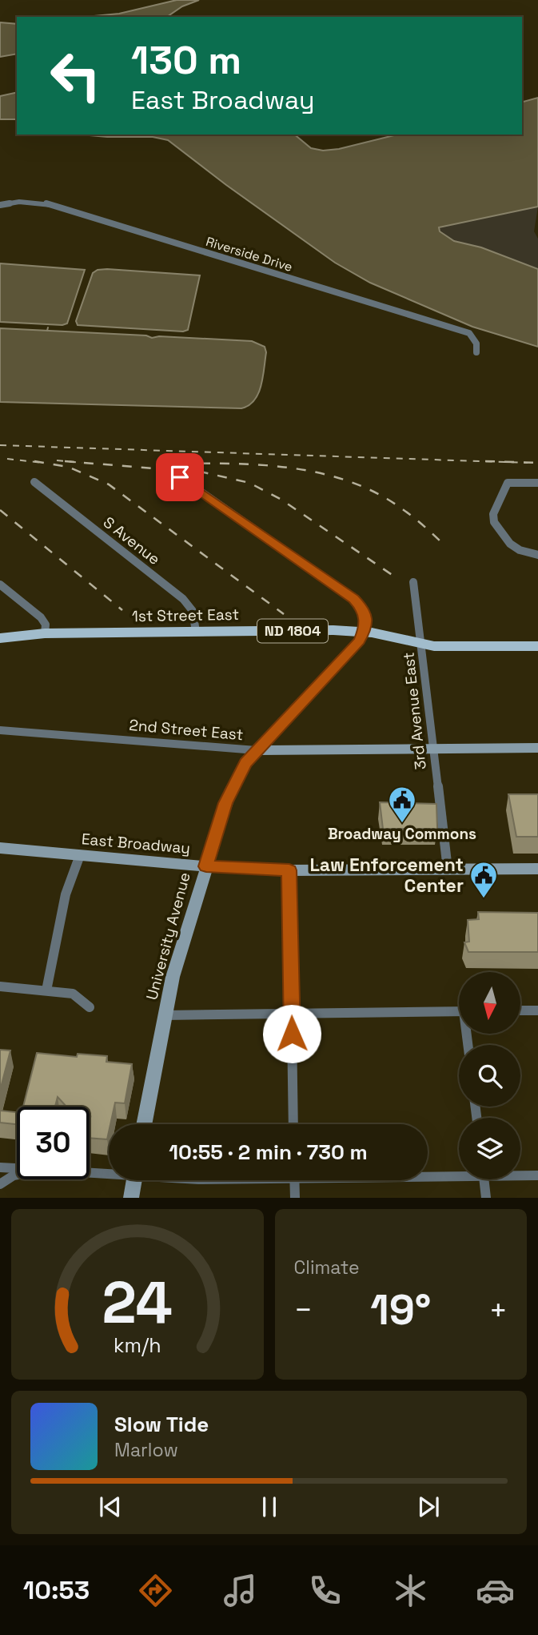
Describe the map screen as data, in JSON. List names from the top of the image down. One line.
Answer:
{"streets":{"main road":["1st Street East","ND 1804"],"street":["Riverside Drive","S Avenue","3rd Avenue East","2nd Street East","East Broadway","University Avenue"]},"crossings":[["S Avenue","1st Street East"],["1st Street East","3rd Avenue East"],["1st Street East","University Avenue"],["3rd Avenue East","2nd Street East"],["3rd Avenue East","East Broadway"],["2nd Street East","University Avenue"],["East Broadway","University Avenue"]],"places":{"public building":["Broadway Commons","Law Enforcement Center"]},"north":"bottom","page":{"turn":["130 m","East Broadway"],"limit":"30","trip":"10:55 · 2 min · 730 m","tile":"Climate","heat":["−","19°","+"],"song":["Slow Tide","Marlow"],"tabs":"10:53","gauge":["24","km/h"]}}
